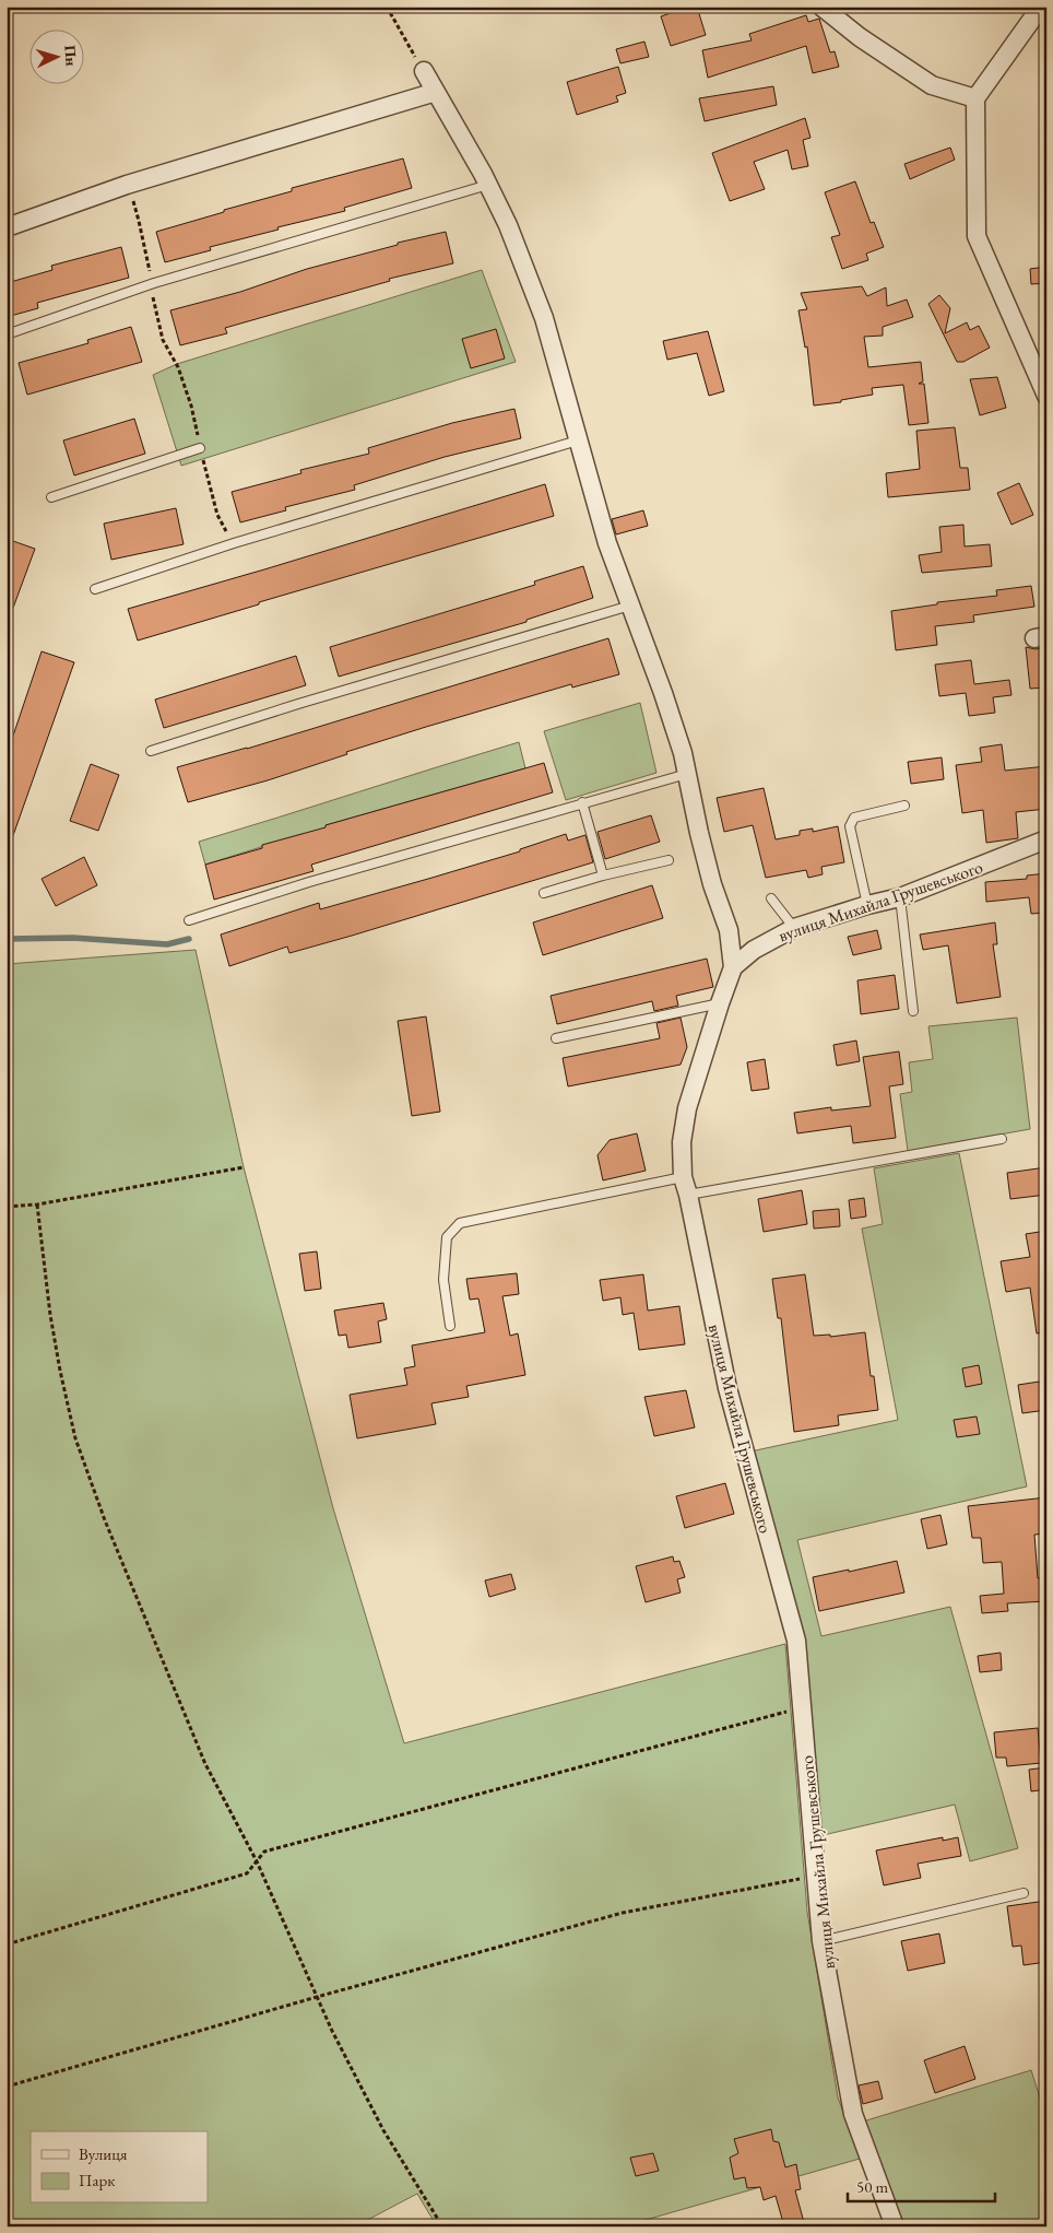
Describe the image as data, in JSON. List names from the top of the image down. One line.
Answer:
{"streets":{"street":["вулиця Михайла Грушевського"]},"legend":["Вулиця","Парк"],"scale_bar":"50 m","north":"right"}
